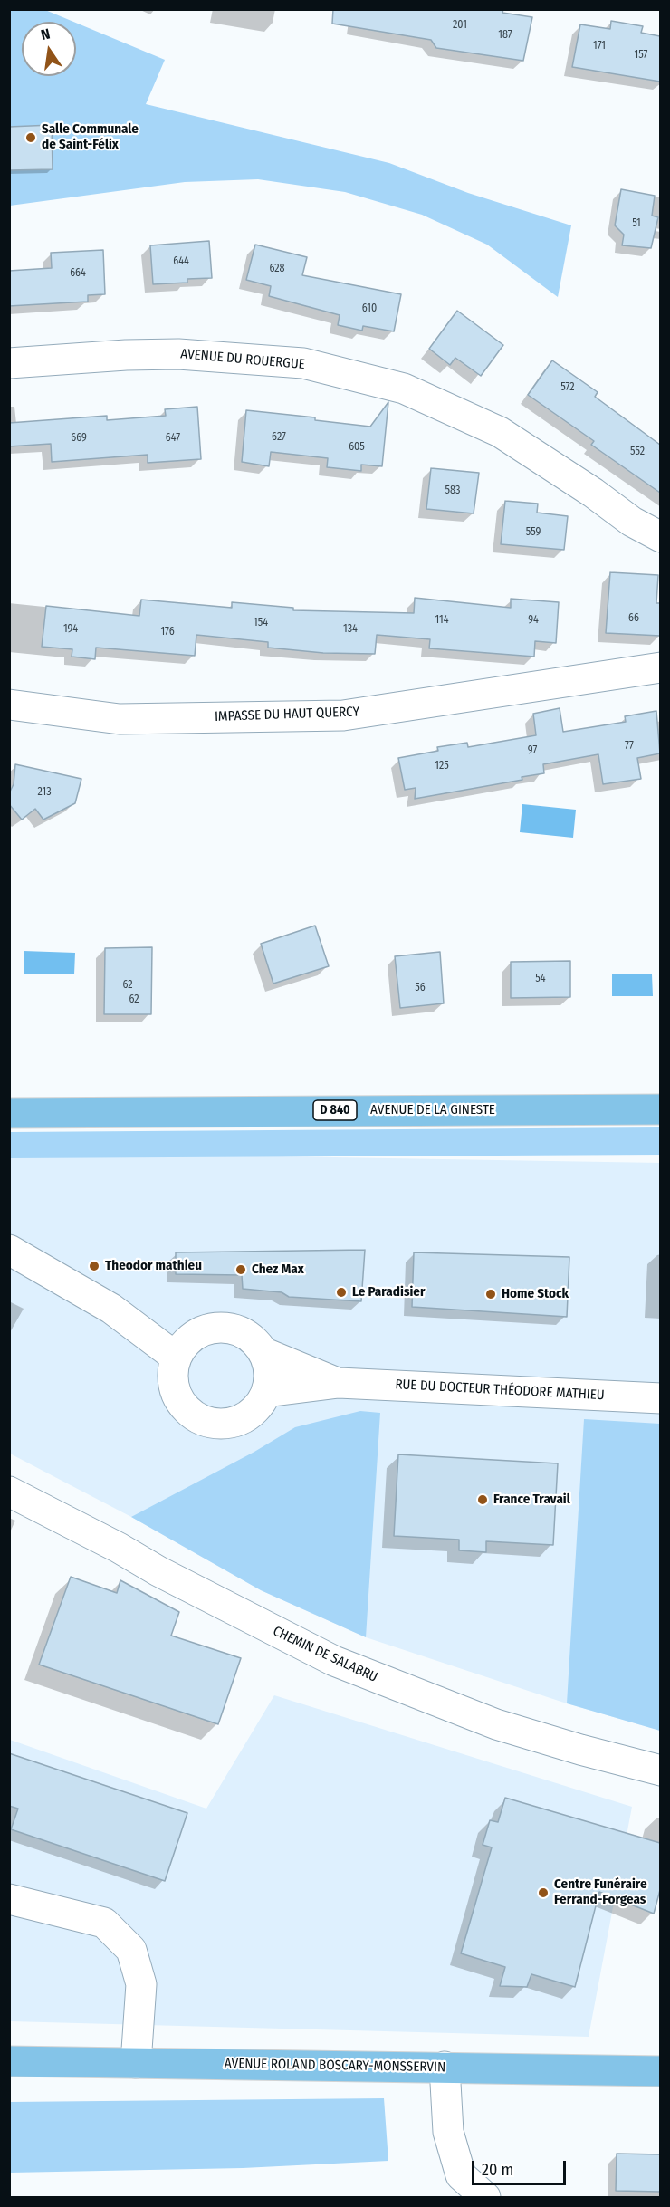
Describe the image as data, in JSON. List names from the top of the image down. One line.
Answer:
{"streets":{"main road":["D 840","AVENUE DE LA GINESTE","AVENUE ROLAND BOSCARY-MONSSERVIN"],"street":["AVENUE DU ROUERGUE","IMPASSE DU HAUT QUERCY","RUE DU DOCTEUR THÉODORE MATHIEU","CHEMIN DE SALABRU"]},"places":["Salle Communale de Saint-Félix","Theodor mathieu","Chez Max","Le Paradisier","Home Stock","France Travail","Centre Funéraire Ferrand-Forgeas"],"house_numbers":["201","187","171","157","51","644","628","664","610","572","627","669","647","605","552","583","559","66","114","94","154","194","134","176","77","97","125","213","54","62","56","62"],"scale_bar":"20 m","north":"top"}
